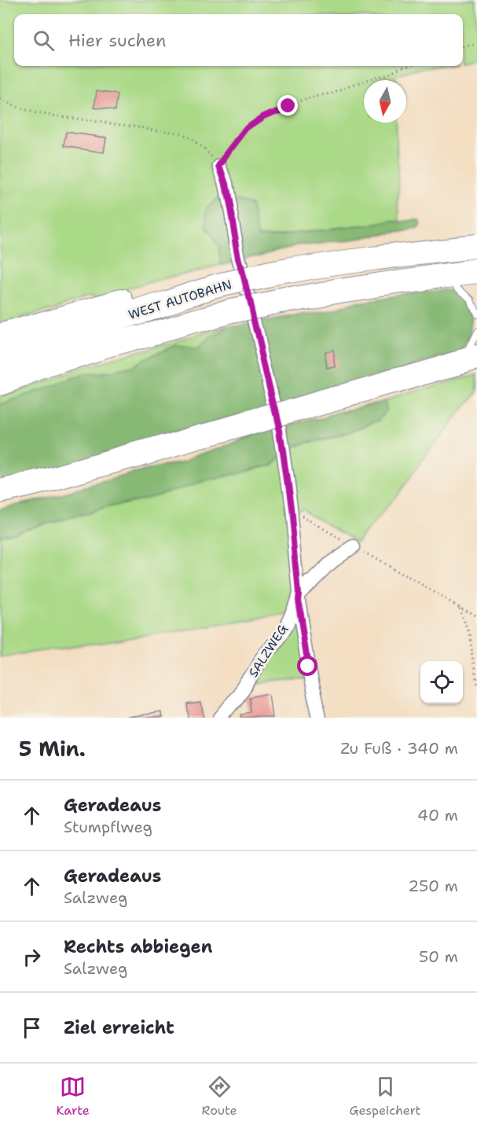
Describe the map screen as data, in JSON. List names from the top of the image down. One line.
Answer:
{"streets":{"highway":["WEST AUTOBAHN"],"street":["SALZWEG"]},"north":"bottom","page":{"search":"Hier suchen","heading":["5 Min.","Zu Fuß · 340 m"],"list":[["Geradeaus","Stumpflweg","40 m"],["Geradeaus","Salzweg","250 m"],["Rechts abbiegen","Salzweg","50 m"],"Ziel erreicht"],"nav":["Karte","Route","Gespeichert"]}}
